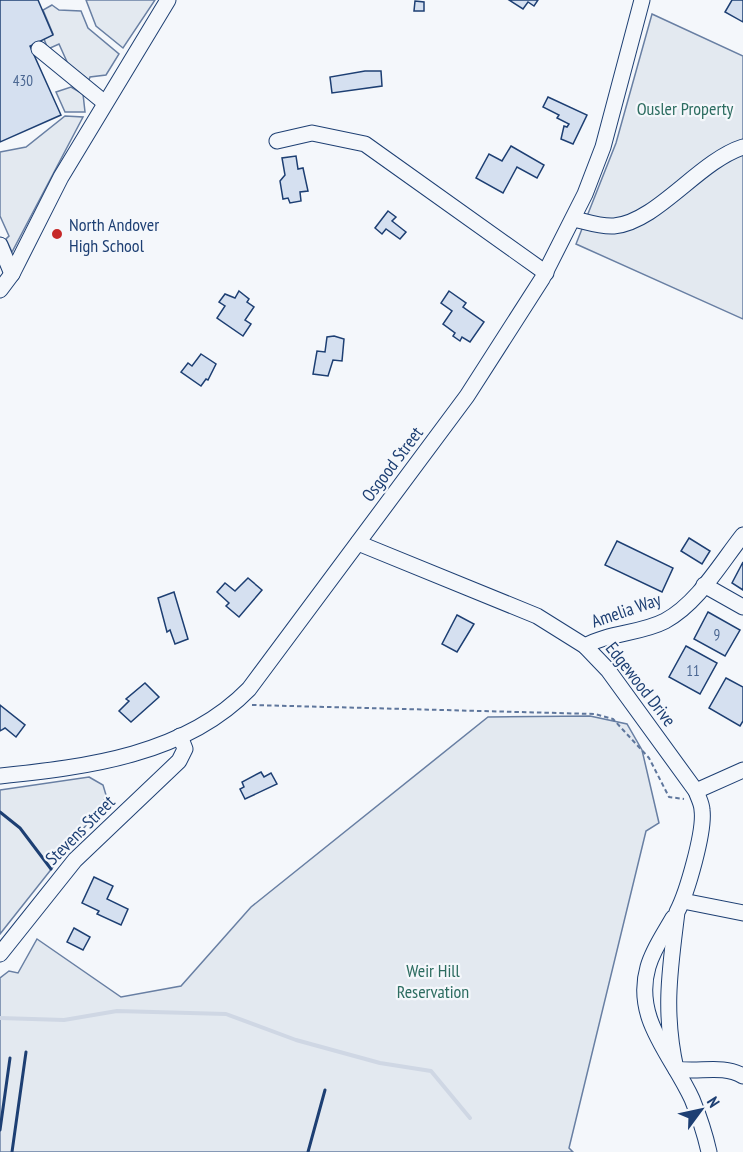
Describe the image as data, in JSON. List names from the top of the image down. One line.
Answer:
{"streets":{"street":["Osgood Street","Amelia Way","Edgewood Drive","Stevens Street"]},"crossings":[["Osgood Street","Edgewood Drive"],["Osgood Street","Stevens Street"],["Amelia Way","Edgewood Drive"]],"parks":["Ousler Property","Weir Hill Reservation"],"places":["North Andover High School"],"house_numbers":["430","9","11"],"north":"top right"}
